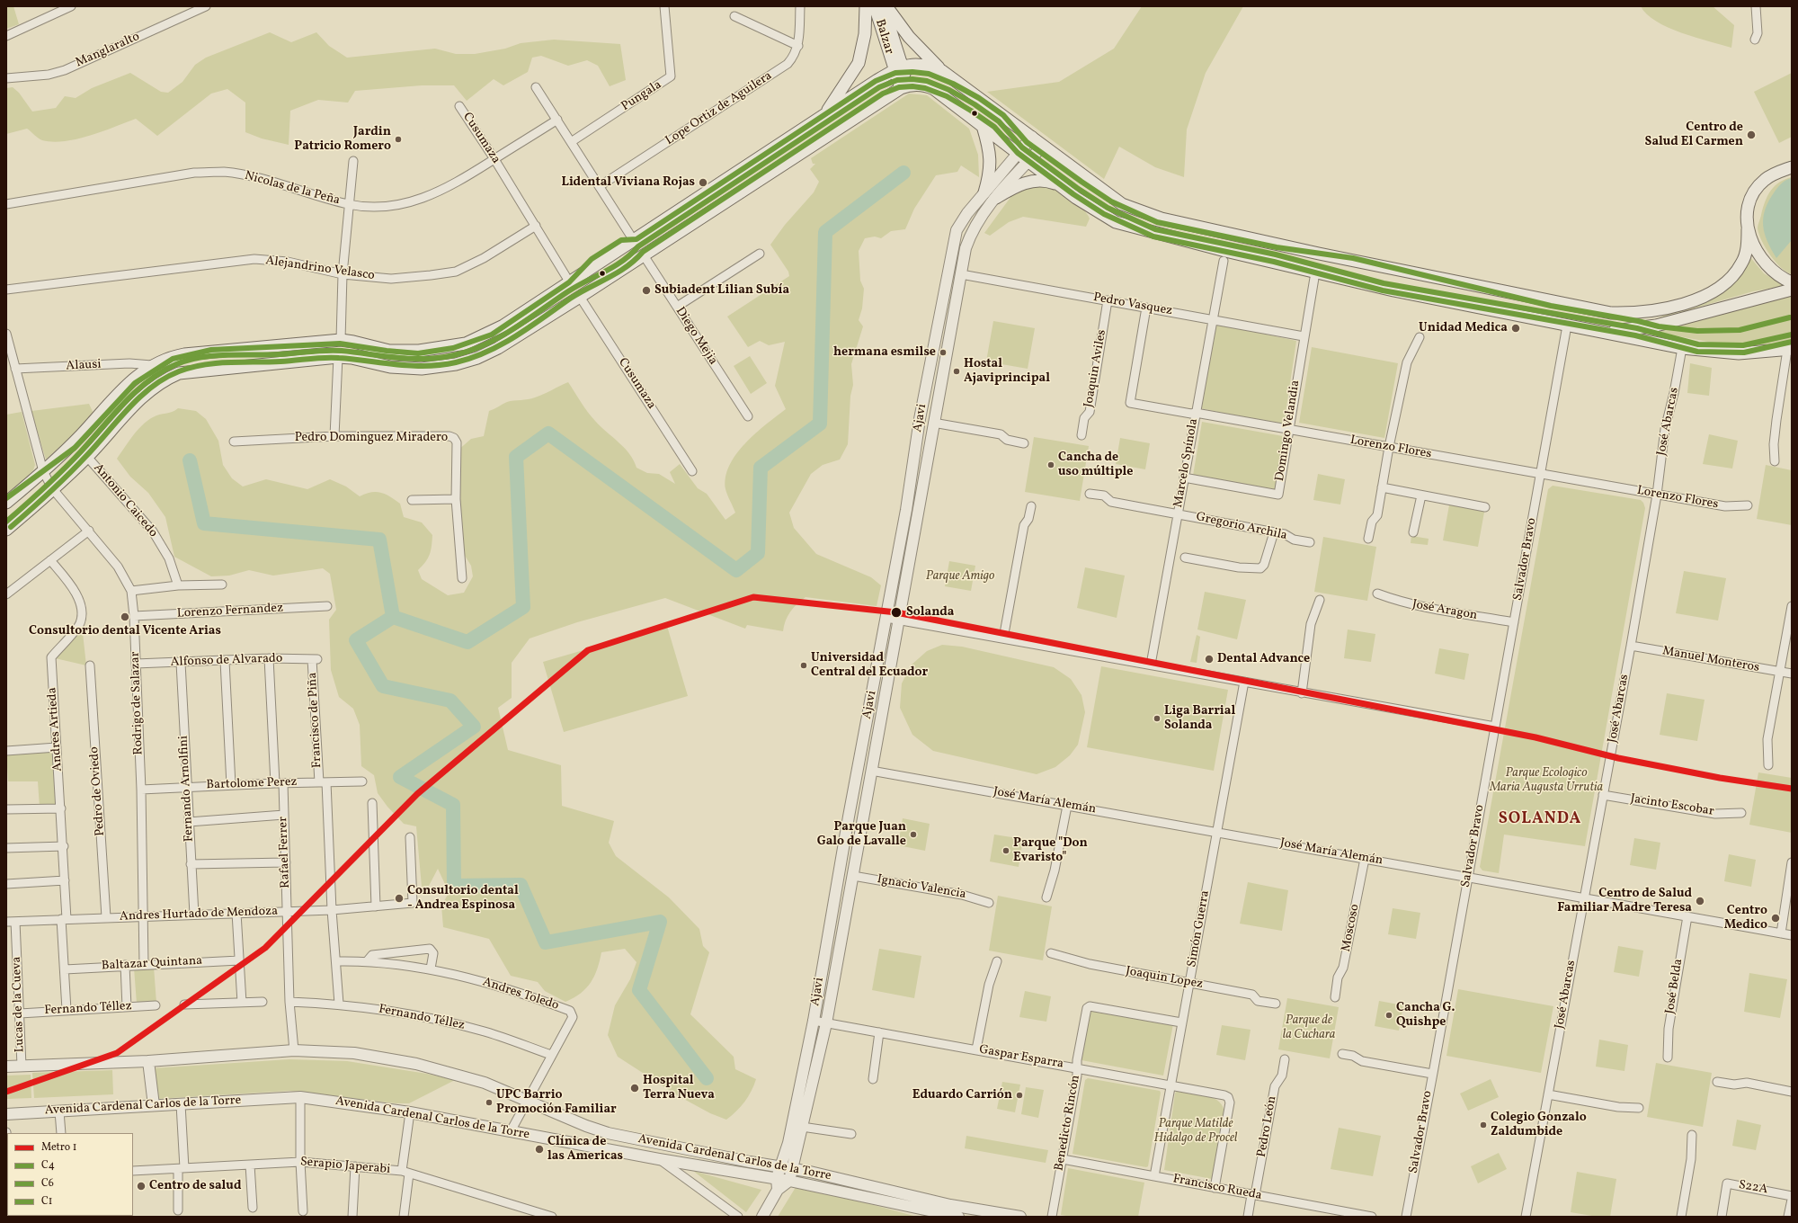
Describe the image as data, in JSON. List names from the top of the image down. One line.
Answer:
{"streets":{"main road":["Balzar"],"street":["Manglaralto","Pungala","Lope Ortiz de Aguilera","Cusumaza","Nicolas de la Peña","Alejandrino Velasco","Pedro Vasquez","Diego Mejia","Alausi","Joaquin Aviles","Ajavi","José Abarcas","Domingo Velandia","Pedro Dominguez Miradero","Lorenzo Flores","Marcelo Spínola","Antonio Caicedo","Gregorio Archila","Salvador Bravo","José Aragon","Lorenzo Fernandez","Manuel Monteros","Alfonso de Alvarado","Rodrigo de Salazar","Francisco de Piña","Andres Artieda","Bartolome Perez","Fernando Arnolfini","Pedro de Oviedo","José María Alemán","Jacinto Escobar","Rafael Ferrer","Ignacio Valencia","Andres Hurtado de Mendoza","Moscoso","Simón Guerra","Baltazar Quintana","Joaquin Lopez","José Belda","Andres Toledo","Lucas de la Cueva","Fernando Téllez","Gaspar Esparra","Avenida Cardenal Carlos de la Torre","Benedicto Rincón","Pedro León","Serapio Japerabi","Francisco Rueda","S22A"]},"crossings":[["Cusumaza","Nicolas de la Peña"],["Cusumaza","Alejandrino Velasco"],["Pedro Vasquez","Joaquin Aviles"],["Pedro Vasquez","Ajavi"],["Pedro Vasquez","Domingo Velandia"],["Pedro Vasquez","Lorenzo Flores"],["Pedro Vasquez","Marcelo Spínola"],["Alausi","Rodrigo de Salazar"],["Ajavi","José María Alemán"],["Ajavi","Ignacio Valencia"],["Ajavi","Gaspar Esparra"],["Ajavi","Avenida Cardenal Carlos de la Torre"],["José Abarcas","Lorenzo Flores"],["José Abarcas","Manuel Monteros"],["José Abarcas","José María Alemán"],["José Abarcas","Jacinto Escobar"],["Domingo Velandia","Lorenzo Flores"],["Domingo Velandia","Marcelo Spínola"],["Lorenzo Flores","Marcelo Spínola"],["Lorenzo Flores","Salvador Bravo"],["Marcelo Spínola","Gregorio Archila"],["Salvador Bravo","José Aragon"],["Salvador Bravo","José María Alemán"],["Lorenzo Fernandez","Rodrigo de Salazar"],["Alfonso de Alvarado","Rodrigo de Salazar"],["Alfonso de Alvarado","Francisco de Piña"],["Alfonso de Alvarado","Fernando Arnolfini"],["Alfonso de Alvarado","Rafael Ferrer"],["Rodrigo de Salazar","Bartolome Perez"],["Rodrigo de Salazar","Andres Hurtado de Mendoza"],["Rodrigo de Salazar","Baltazar Quintana"],["Francisco de Piña","Bartolome Perez"],["Francisco de Piña","Andres Hurtado de Mendoza"],["Francisco de Piña","Andres Toledo"],["Francisco de Piña","Fernando Téllez"],["Andres Artieda","Andres Hurtado de Mendoza"],["Andres Artieda","Baltazar Quintana"],["Andres Artieda","Fernando Téllez"],["Bartolome Perez","Fernando Arnolfini"],["Bartolome Perez","Rafael Ferrer"],["Fernando Arnolfini","Andres Hurtado de Mendoza"],["Pedro de Oviedo","Andres Hurtado de Mendoza"],["José María Alemán","Moscoso"],["José María Alemán","Simón Guerra"],["José María Alemán","José Belda"],["Rafael Ferrer","Andres Hurtado de Mendoza"],["Rafael Ferrer","Fernando Téllez"],["Rafael Ferrer","Avenida Cardenal Carlos de la Torre"],["Andres Hurtado de Mendoza","Lucas de la Cueva"],["Simón Guerra","Joaquin Lopez"],["Simón Guerra","Gaspar Esparra"],["Simón Guerra","Benedicto Rincón"],["Simón Guerra","Francisco Rueda"],["Andres Toledo","Fernando Téllez"],["Andres Toledo","Avenida Cardenal Carlos de la Torre"],["Lucas de la Cueva","Fernando Téllez"],["Lucas de la Cueva","Avenida Cardenal Carlos de la Torre"],["Gaspar Esparra","Benedicto Rincón"],["Gaspar Esparra","Francisco Rueda"],["Benedicto Rincón","Francisco Rueda"],["Pedro León","Francisco Rueda"]],"districts":["SOLANDA"],"parks":["Parque Amigo","Parque Ecologico Maria Augusta Urrutia","Parque de la Cuchara","Parque Matilde Hidalgo de Procel"],"places":["Centro de Salud El Carmen","Jardin Patricio Romero","Lidental Viviana Rojas","Subiadent Lilian Subía","Unidad Medica","hermana esmilse","Hostal Ajaviprincipal","Cancha de uso múltiple","Solanda","Consultorio dental Vicente Arias","Dental Advance","Universidad Central del Ecuador","Liga Barrial Solanda","Parque Juan Galo de Lavalle","Parque \"Don Evaristo\"","Consultorio dental - Andrea Espinosa","Centro de Salud Familiar Madre Teresa","Centro Medico","Cancha G. Quishpe","Hospital Terra Nueva","Eduardo Carrión","UPC Barrio Promoción Familiar","Colegio Gonzalo Zaldumbide","Clínica de las Americas","Centro de salud"],"lines":["transit line C1","transit line C4","transit line C6","metro line 1"],"legend":["Metro 1","C4","C6","C1"]}
